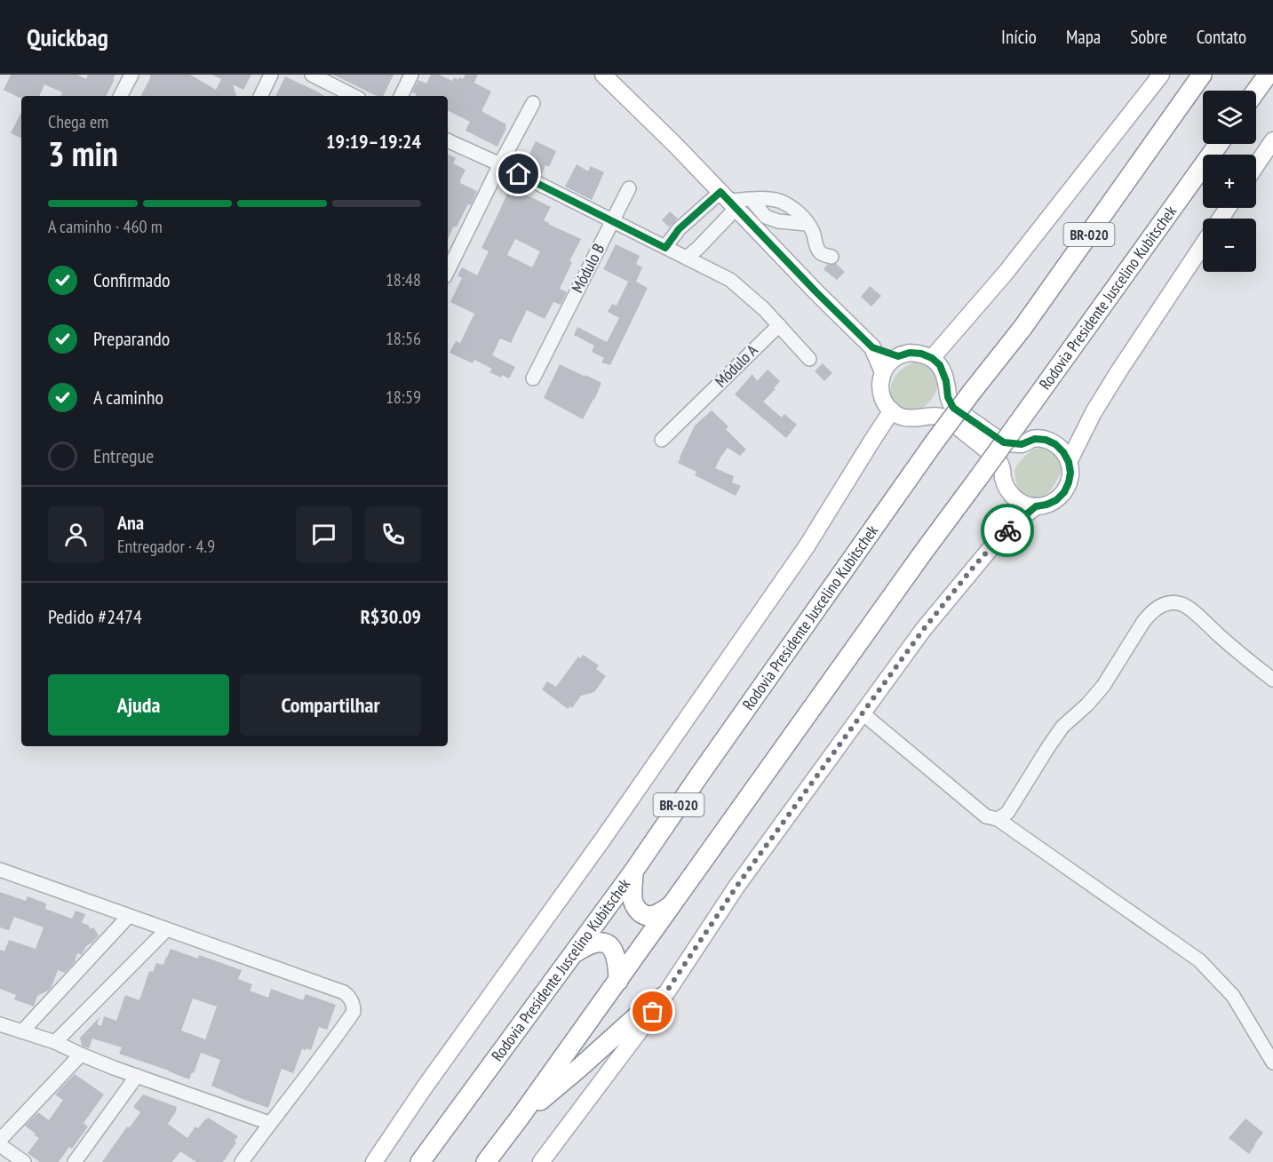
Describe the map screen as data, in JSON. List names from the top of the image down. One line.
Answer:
{"streets":{"highway":["BR-020","Rodovia Presidente Juscelino Kubitschek"],"street":["Módulo B","Módulo A"]},"page":{"header":"Quickbag","nav":["Início","Mapa","Sobre","Contato"],"map_buttons":["+","−"],"heading":["3 min","Chega em","19:19–19:24"],"panel":["Ana","Entregador · 4.9","Pedido #2474","R$30.09"],"bar":"A caminho · 460 m","list":[["Confirmado","18:48"],["Preparando","18:56"],["A caminho","18:59"],"Entregue"],"buttons":["Ajuda","Compartilhar"]}}
